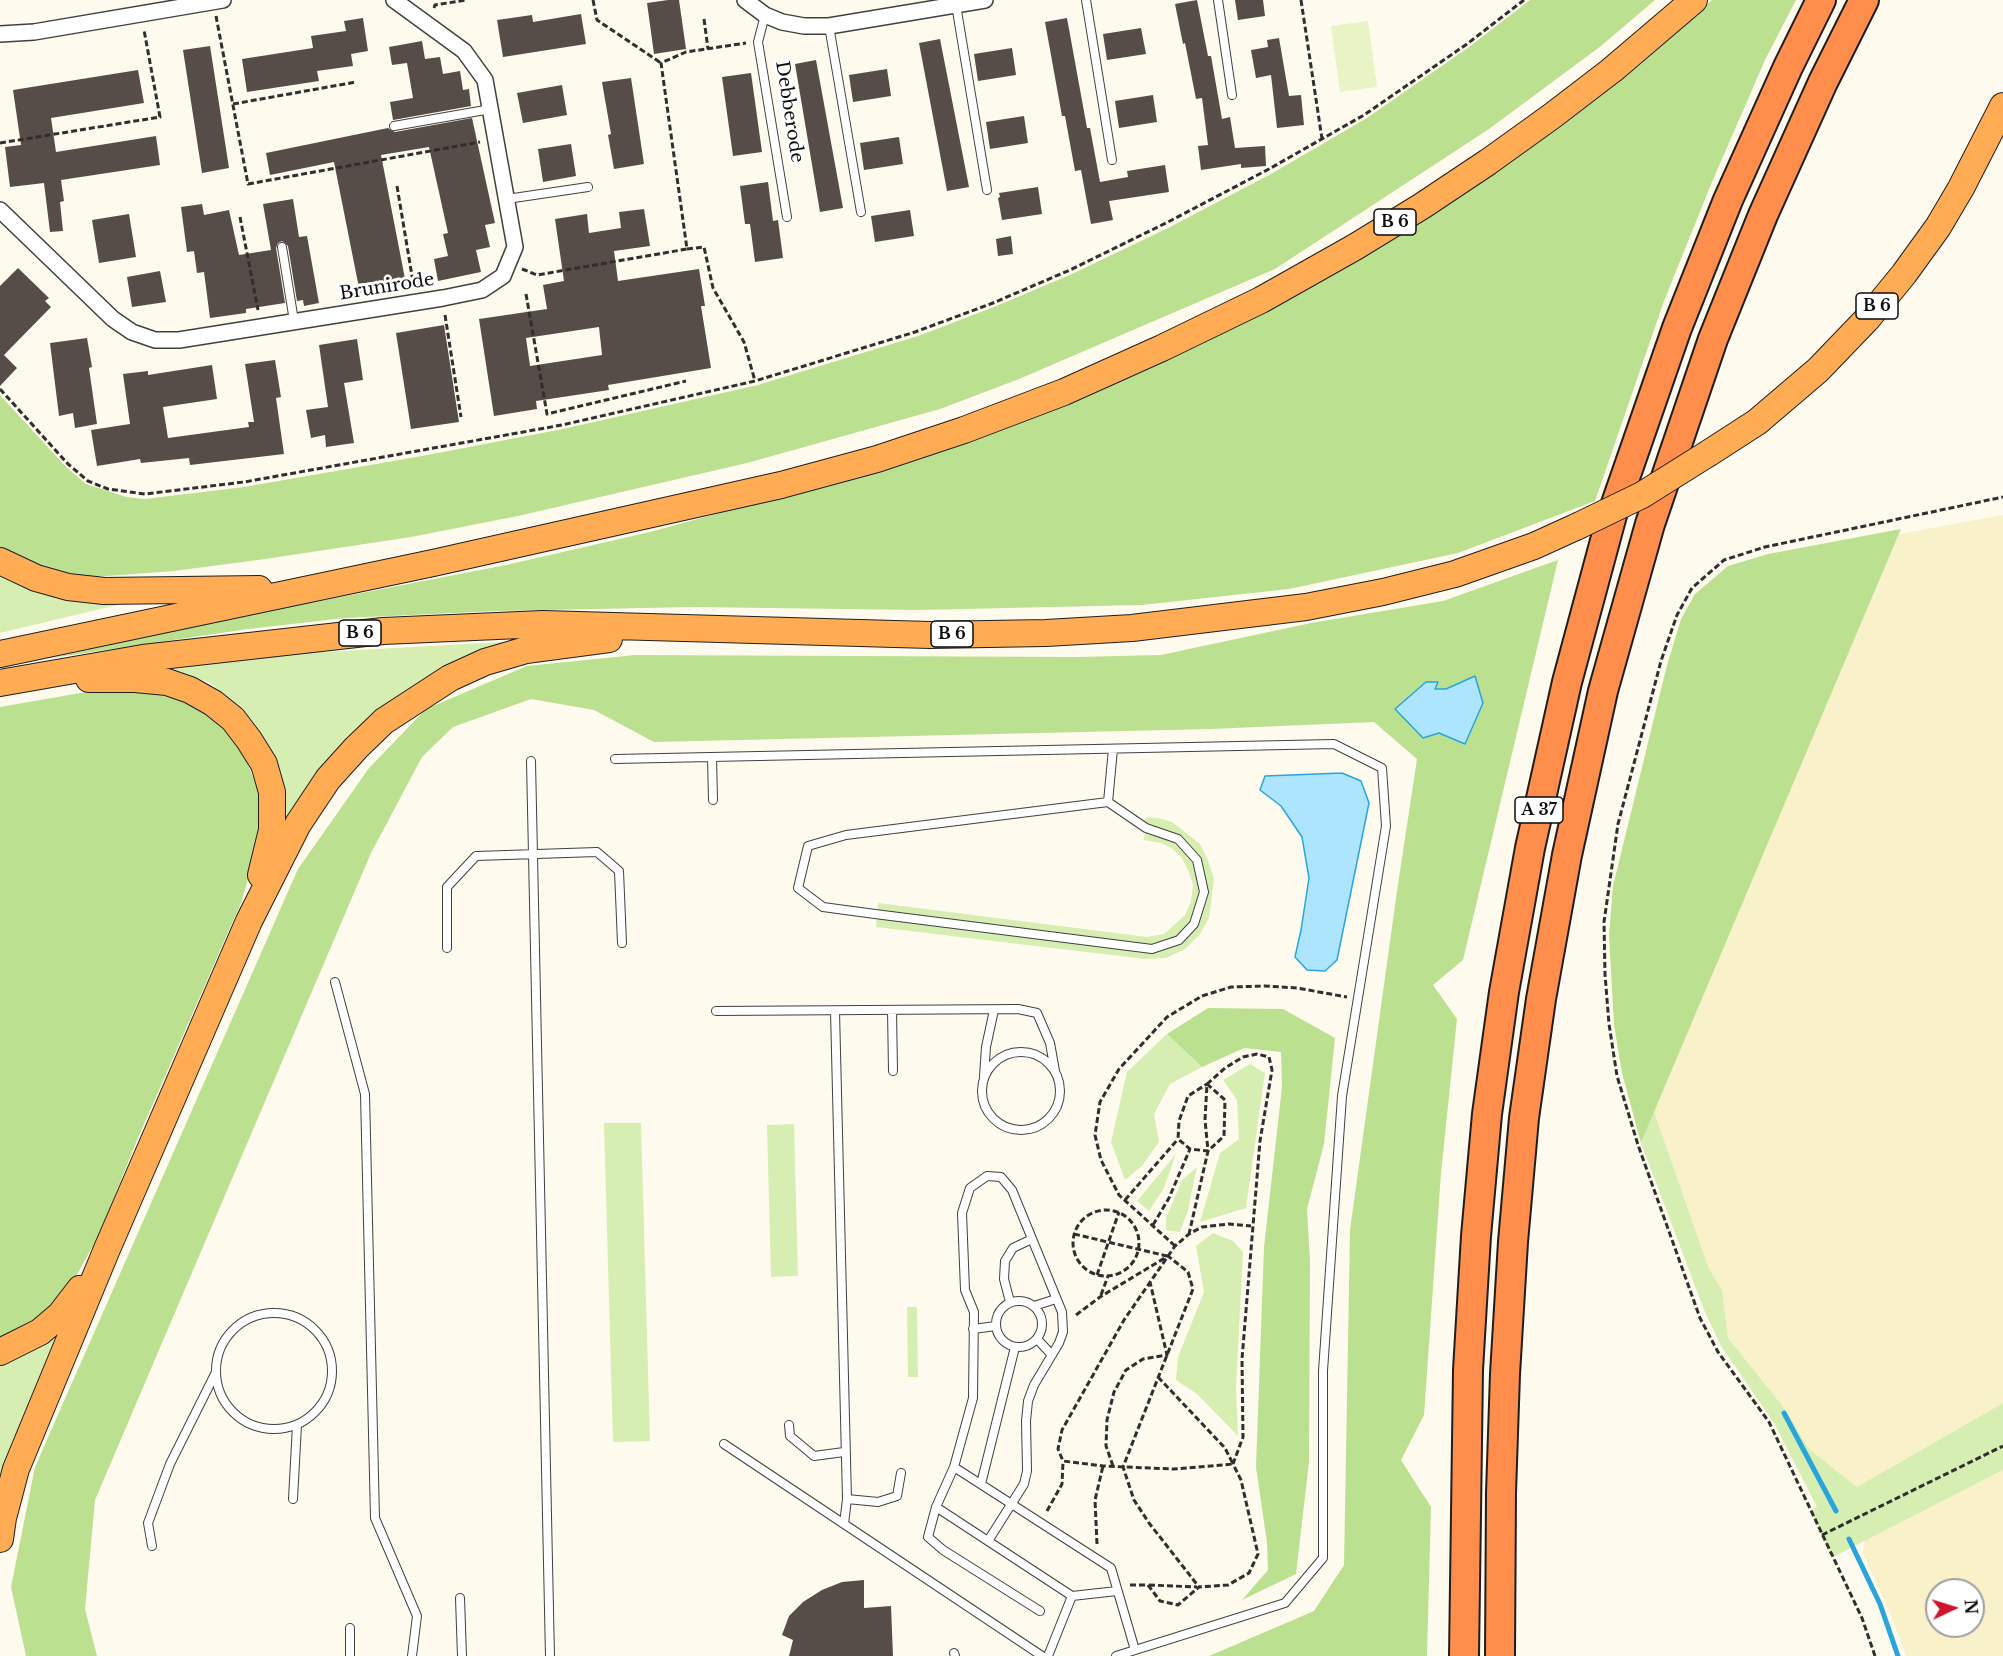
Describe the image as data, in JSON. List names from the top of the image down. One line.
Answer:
{"streets":{"highway":["B 6","A 37"],"street":["Brunirode"],"lane":["Debberode"]},"north":"right"}
